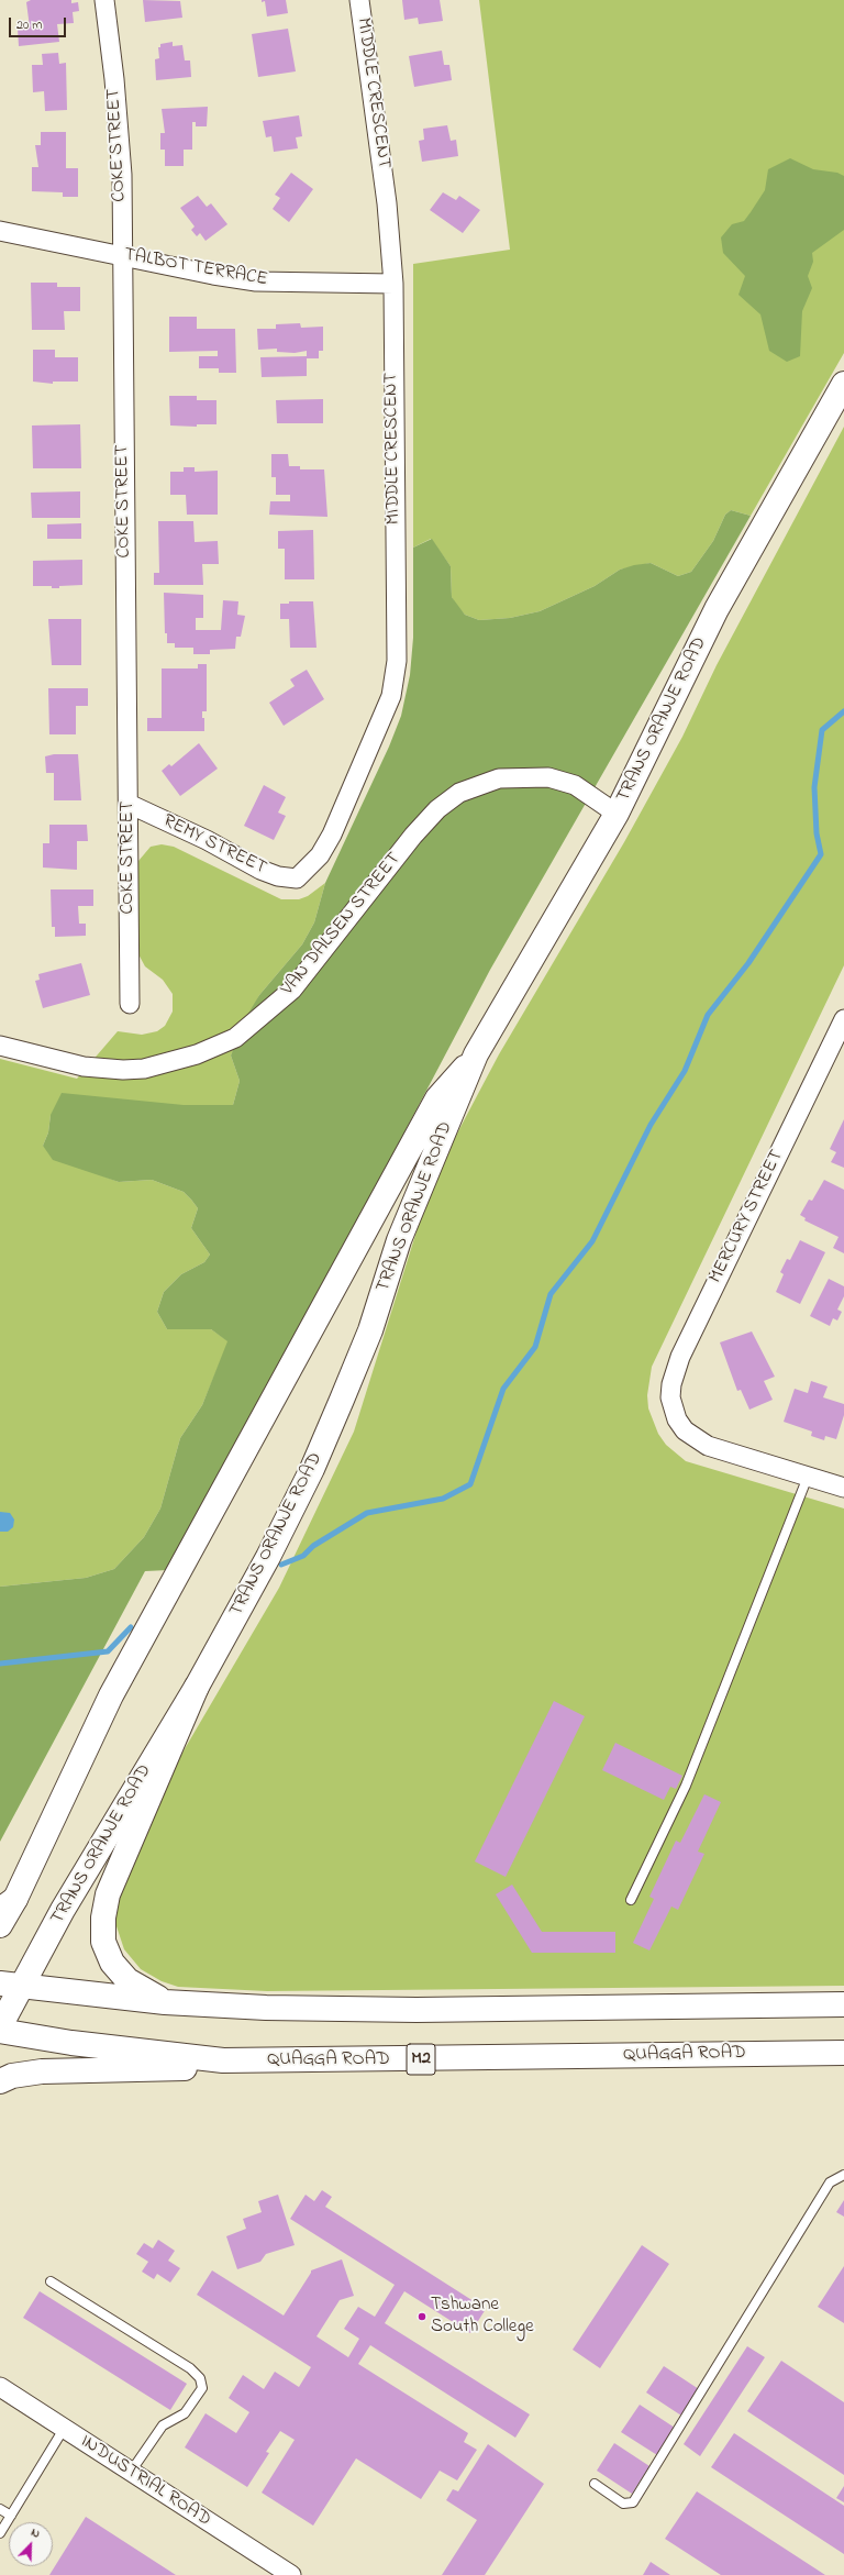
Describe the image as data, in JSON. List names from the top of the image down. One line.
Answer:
{"streets":{"main road":["TRANS ORANJE ROAD","QUAGGA ROAD","M2"],"street":["MIDDLE CRESCENT","COKE STREET","TALBOT TERRACE","REMY STREET","VAN DALSEN STREET","MERCURY STREET","INDUSTRIAL ROAD"]},"crossings":[["MIDDLE CRESCENT","TALBOT TERRACE"],["MIDDLE CRESCENT","REMY STREET"],["COKE STREET","TALBOT TERRACE"],["COKE STREET","REMY STREET"],["TRANS ORANJE ROAD","VAN DALSEN STREET"]],"places":["Tshwane South College"],"scale_bar":"20 m","north":"top right"}
